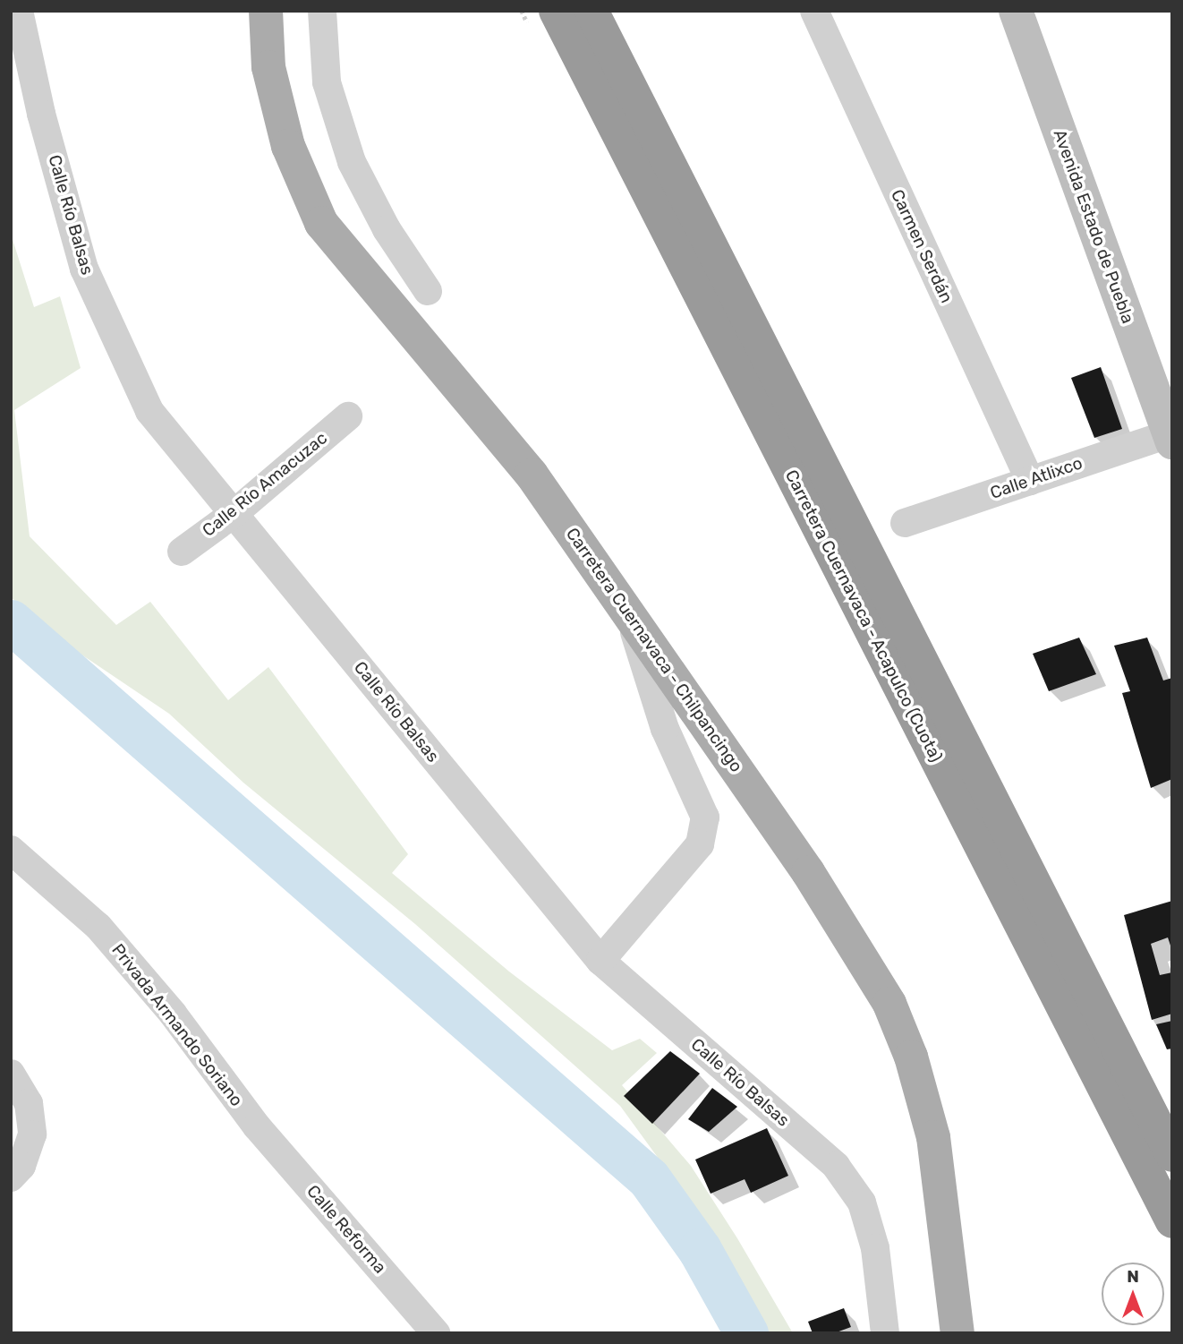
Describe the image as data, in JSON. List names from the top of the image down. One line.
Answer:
{"streets":{"highway":["Carretera Cuernavaca - Acapulco (Cuota)"],"main road":["Carretera Cuernavaca - Chilpancingo"],"street":["Calle Río Balsas","Avenida Estado de Puebla","Carmen Serdán","Calle Atlixco","Calle Río Amacuzac","Privada Armando Soriano","Calle Reforma"]},"crossings":[["Calle Río Balsas","Calle Río Amacuzac"],["Avenida Estado de Puebla","Calle Atlixco"],["Carmen Serdán","Calle Atlixco"],["Privada Armando Soriano","Calle Reforma"]],"north":"top"}
